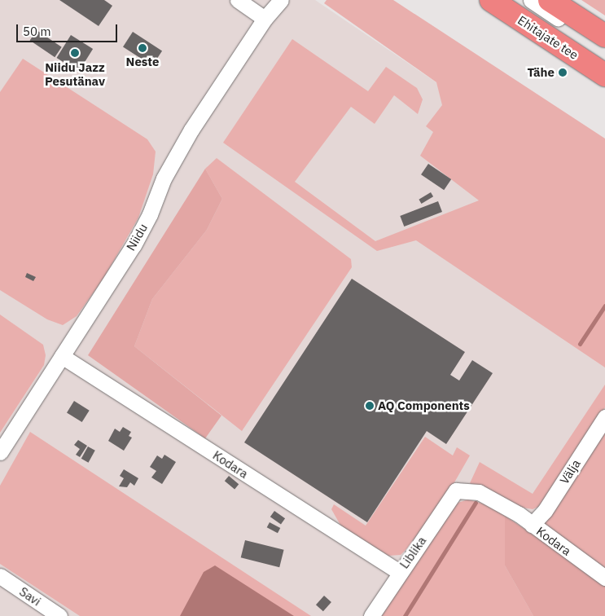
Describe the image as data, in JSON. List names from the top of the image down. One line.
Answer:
{"streets":{"highway":["Ehitajate tee"],"street":["Niidu","Kodara","Välja","Liblika","Savi"]},"crossings":[["Niidu","Kodara"],["Kodara","Välja"],["Kodara","Liblika"]],"places":["Neste","Niidu Jazz Pesutänav","Tähe","AQ Components"],"scale_bar":"50 m"}
